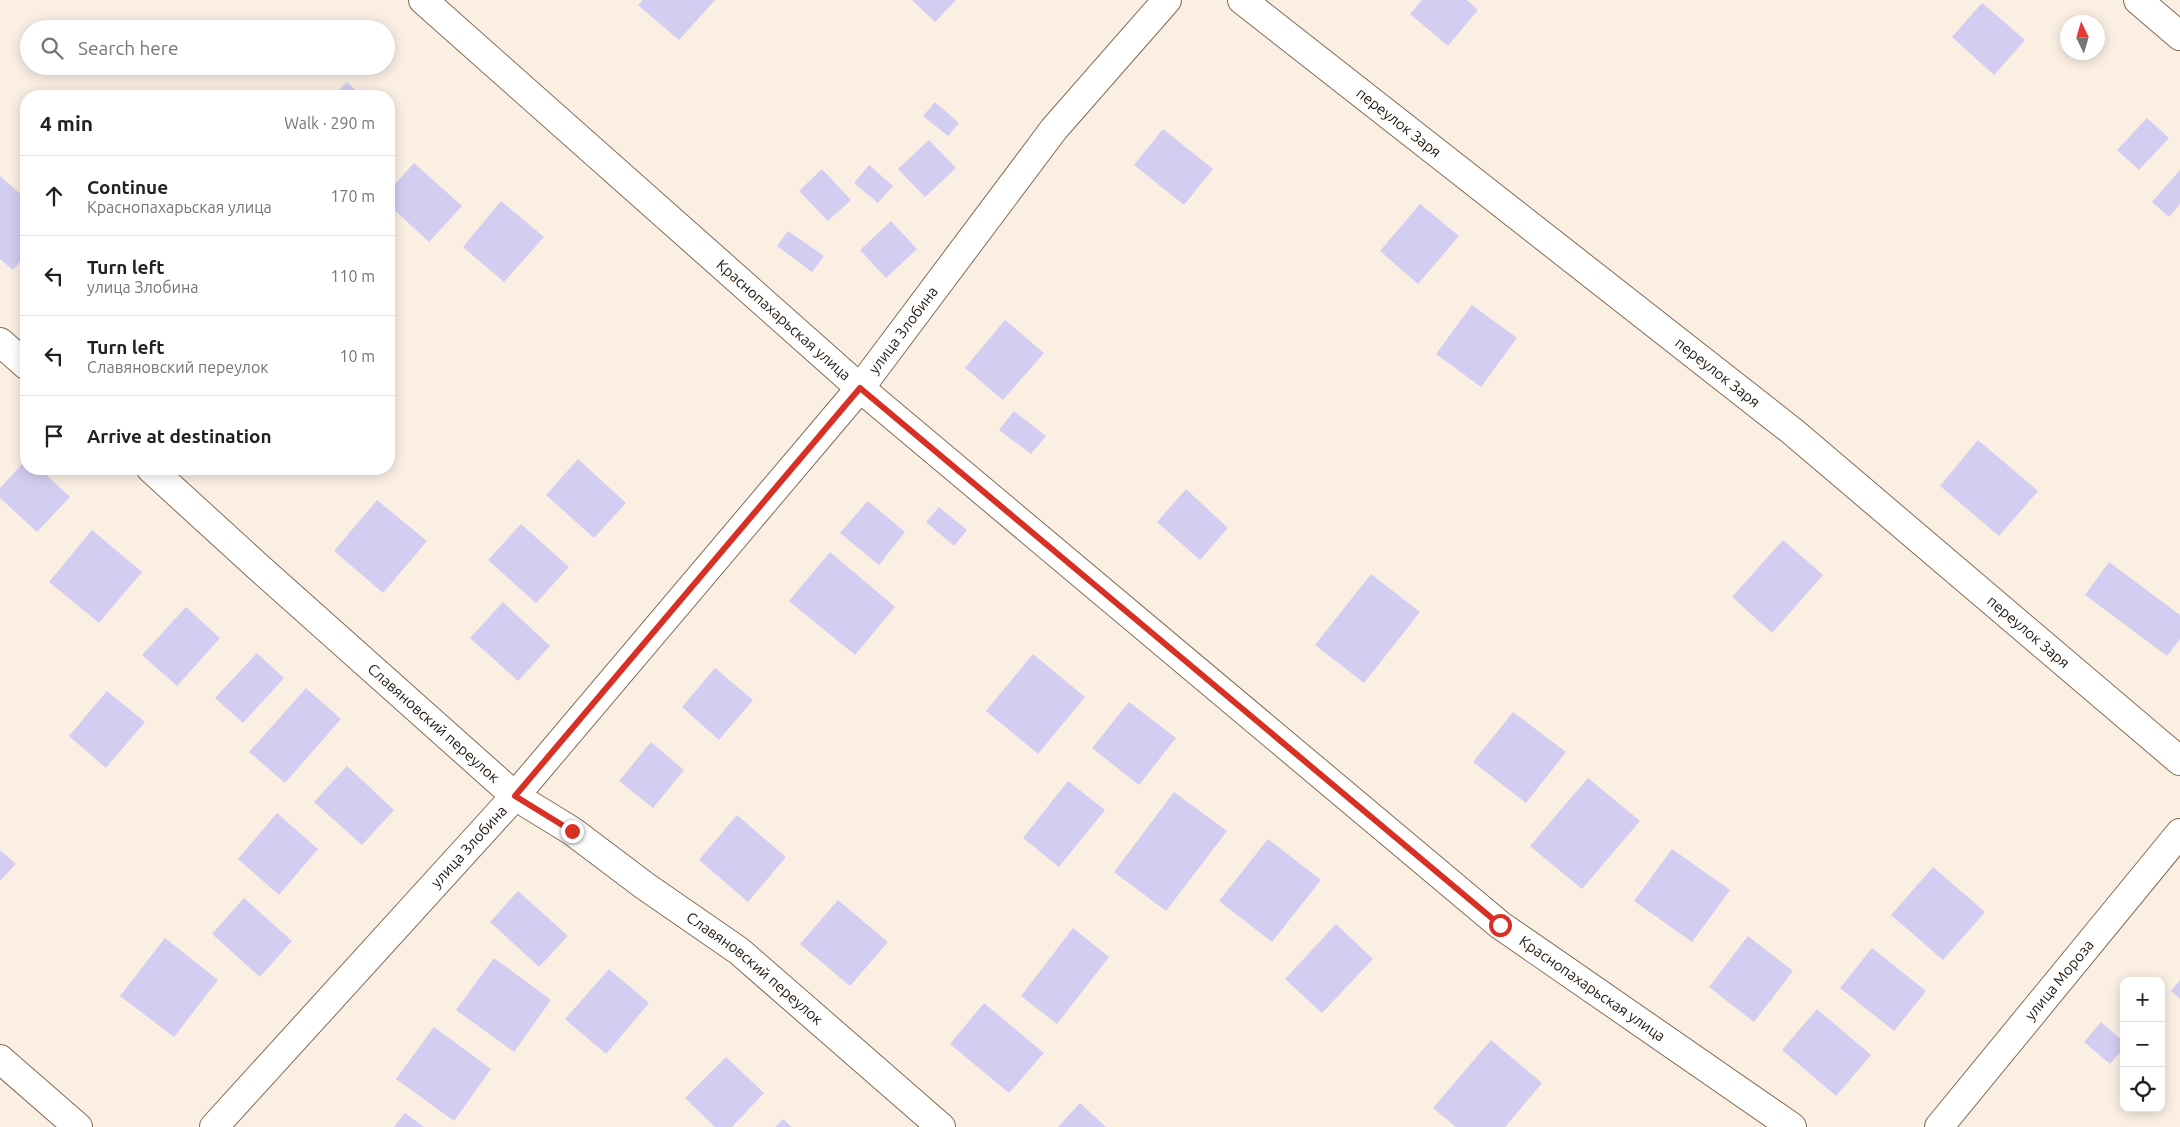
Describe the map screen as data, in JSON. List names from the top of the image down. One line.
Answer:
{"streets":{"street":["переулок Заря","Краснопахарьская улица","улица Злобина","Славяновский переулок","улица Мороза"]},"crossings":[["Краснопахарьская улица","улица Злобина"],["улица Злобина","Славяновский переулок"]],"north":"top","page":{"search":"Search here","heading":["4 min","Walk · 290 m"],"list":[["Continue","Краснопахарьская улица","170 m"],["Turn left","улица Злобина","110 m"],["Turn left","Славяновский переулок","10 m"],"Arrive at destination"],"map_buttons":["+","−"]}}
